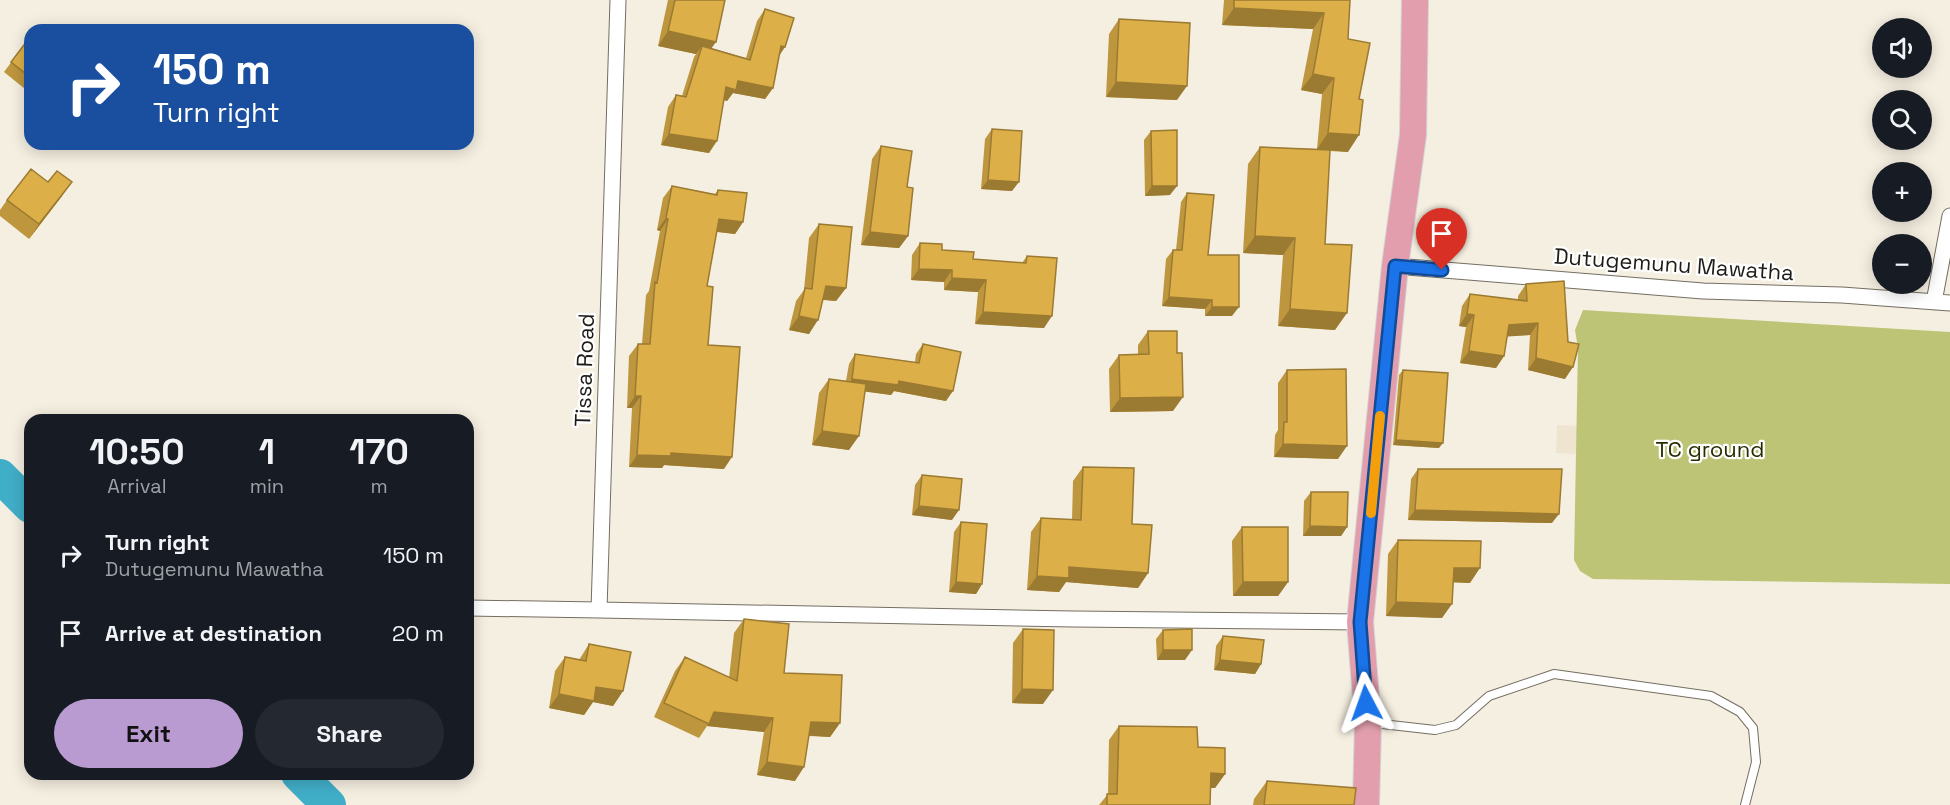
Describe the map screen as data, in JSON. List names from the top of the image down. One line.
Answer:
{"streets":{"street":["Dutugemunu Mawatha","Tissa Road"]},"parks":["TC ground"],"page":{"map_buttons":["+","−"],"turn":["150 m","Turn right"],"eta":["10:50","Arrival","1","min","170","m"],"list":[{"name":"Turn right","note":"Dutugemunu Mawatha","value":"150 m"},{"name":"Arrive at destination","value":"20 m"}],"buttons":["Exit","Share"]}}
